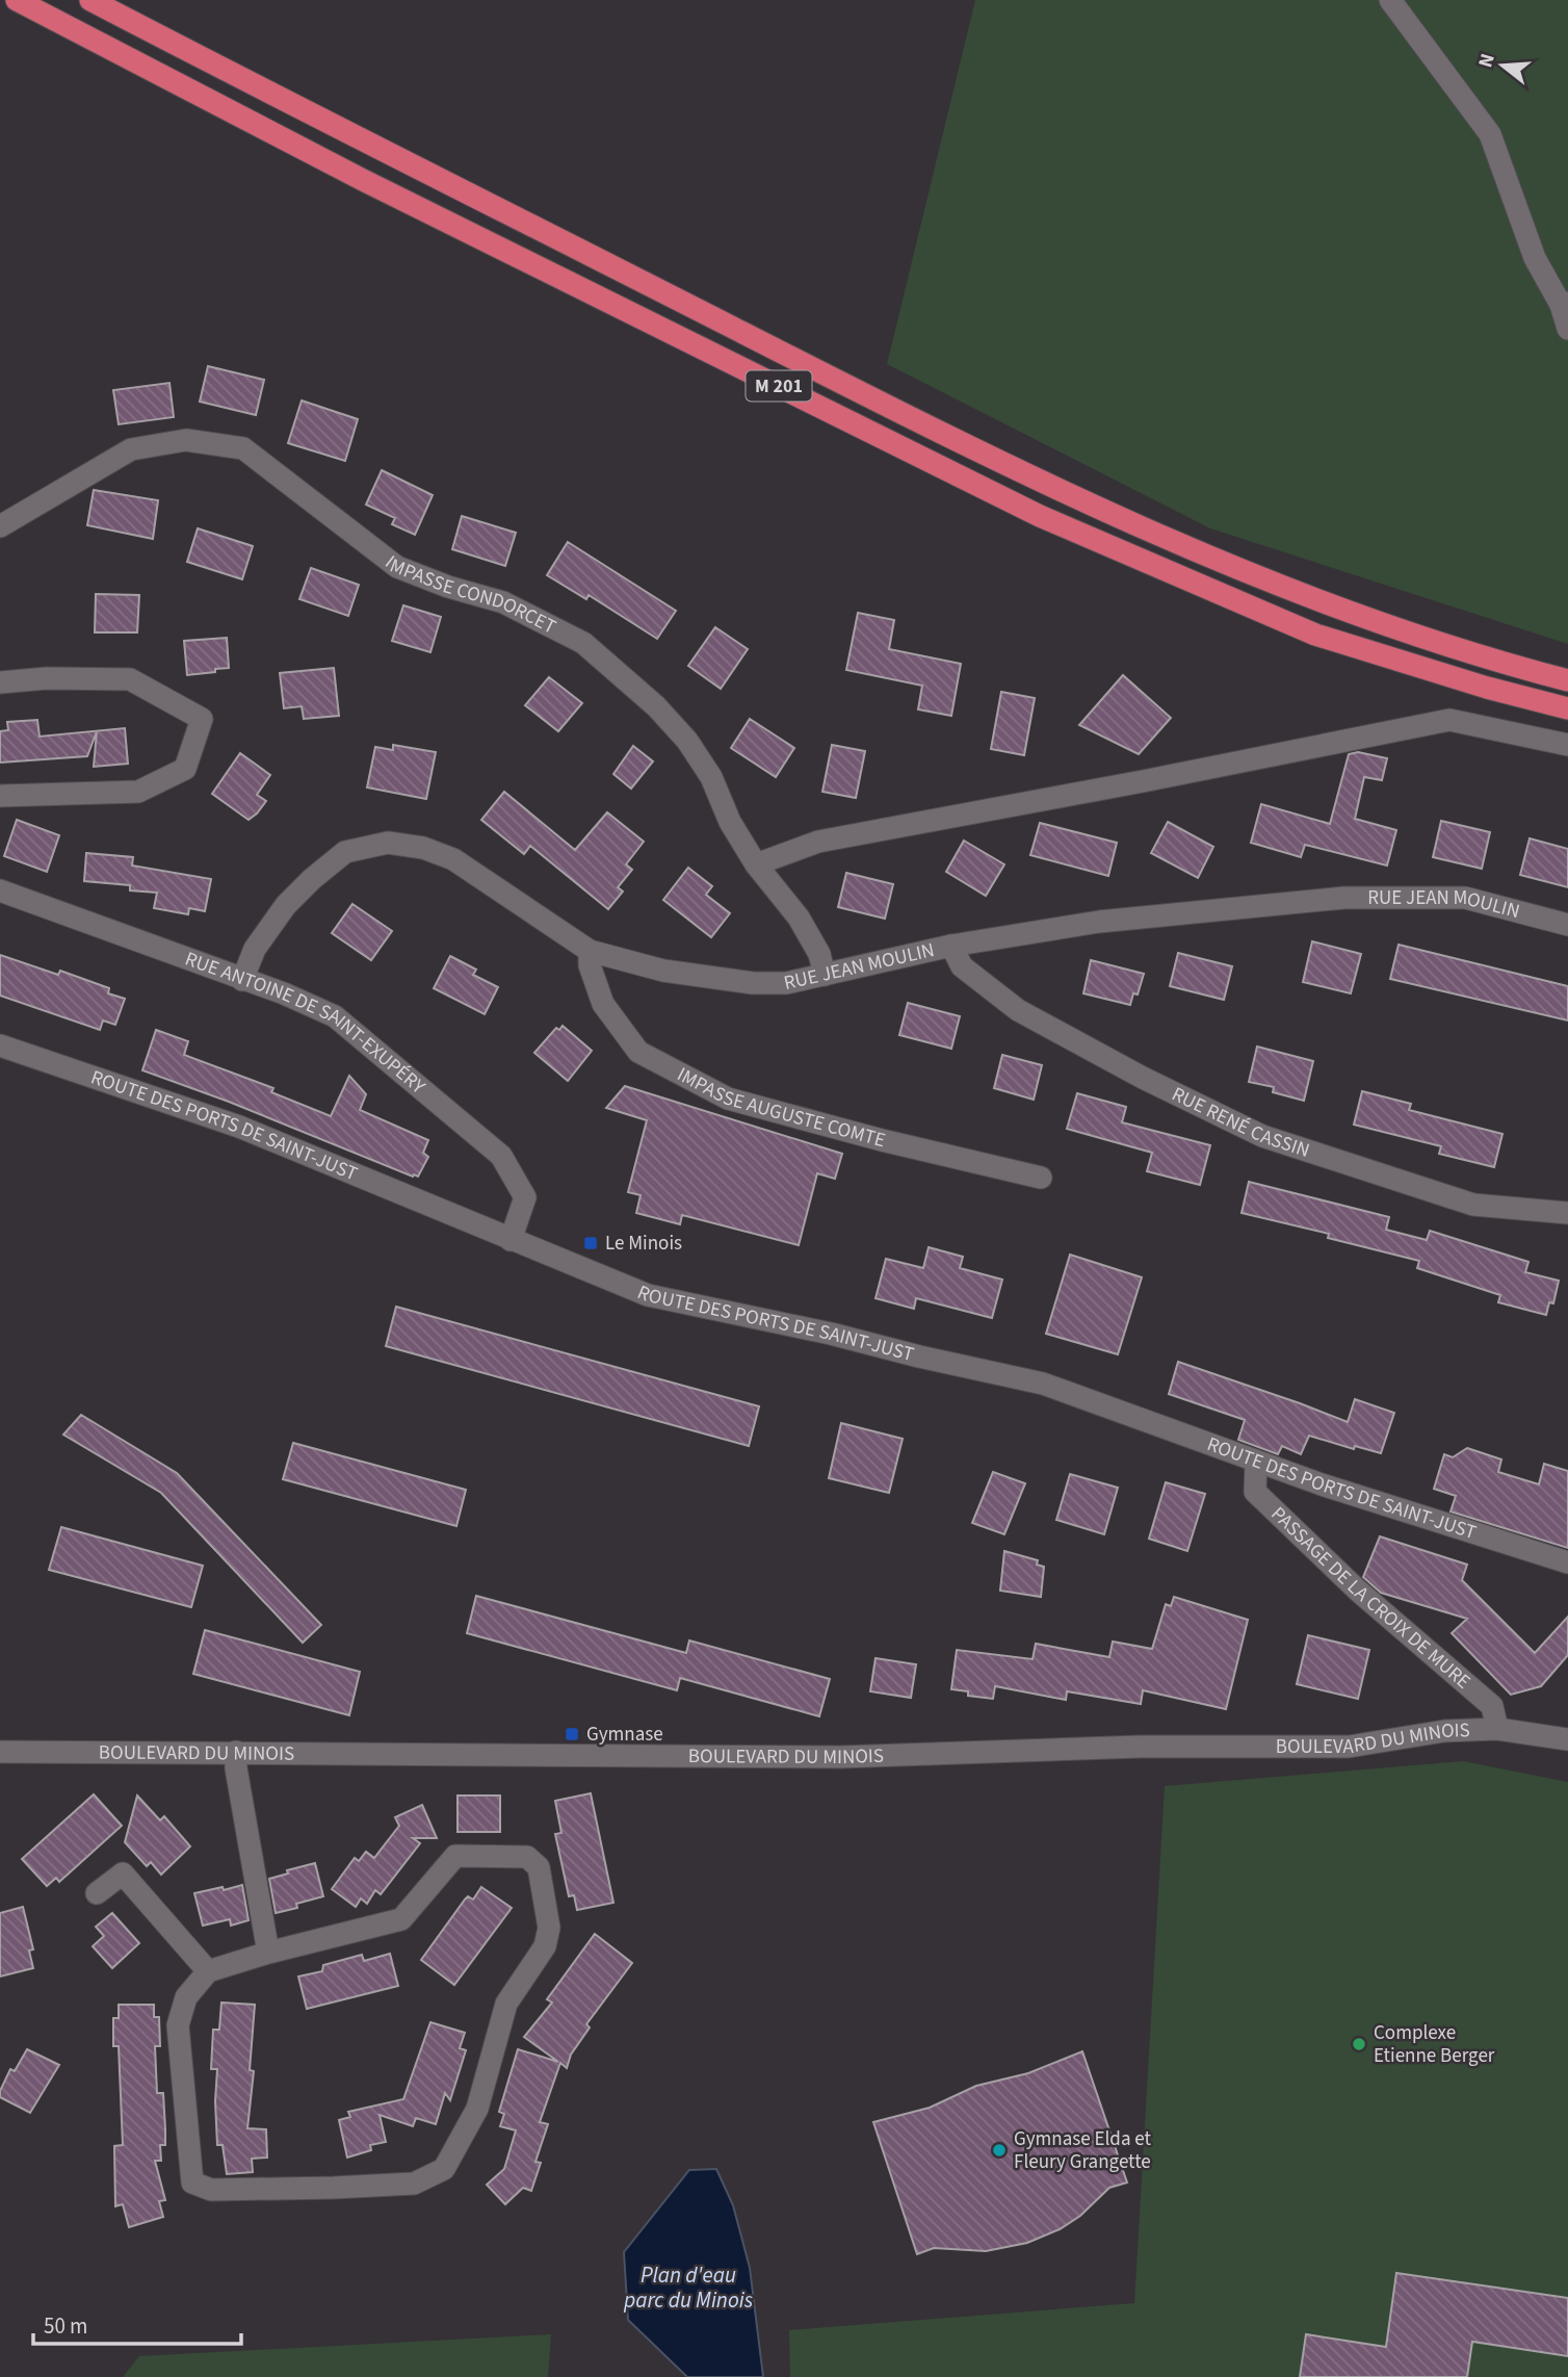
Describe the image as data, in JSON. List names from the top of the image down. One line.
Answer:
{"streets":{"highway":["M 201"],"street":["IMPASSE CONDORCET","RUE JEAN MOULIN","RUE ANTOINE DE SAINT-EXUPÉRY","IMPASSE AUGUSTE COMTE","RUE RENÉ CASSIN","ROUTE DES PORTS DE SAINT-JUST","PASSAGE DE LA CROIX DE MURE","BOULEVARD DU MINOIS"]},"crossings":[["IMPASSE CONDORCET","RUE JEAN MOULIN"],["RUE JEAN MOULIN","RUE ANTOINE DE SAINT-EXUPÉRY"],["RUE JEAN MOULIN","IMPASSE AUGUSTE COMTE"],["RUE JEAN MOULIN","RUE RENÉ CASSIN"],["RUE ANTOINE DE SAINT-EXUPÉRY","ROUTE DES PORTS DE SAINT-JUST"],["ROUTE DES PORTS DE SAINT-JUST","PASSAGE DE LA CROIX DE MURE"],["PASSAGE DE LA CROIX DE MURE","BOULEVARD DU MINOIS"]],"water":["Plan d'eau parc du Minois"],"places":{"transit":["Le Minois","Gymnase"],"other":["Complexe Etienne Berger","Gymnase Elda et Fleury Grangette"]},"scale_bar":"50 m","north":"left"}
